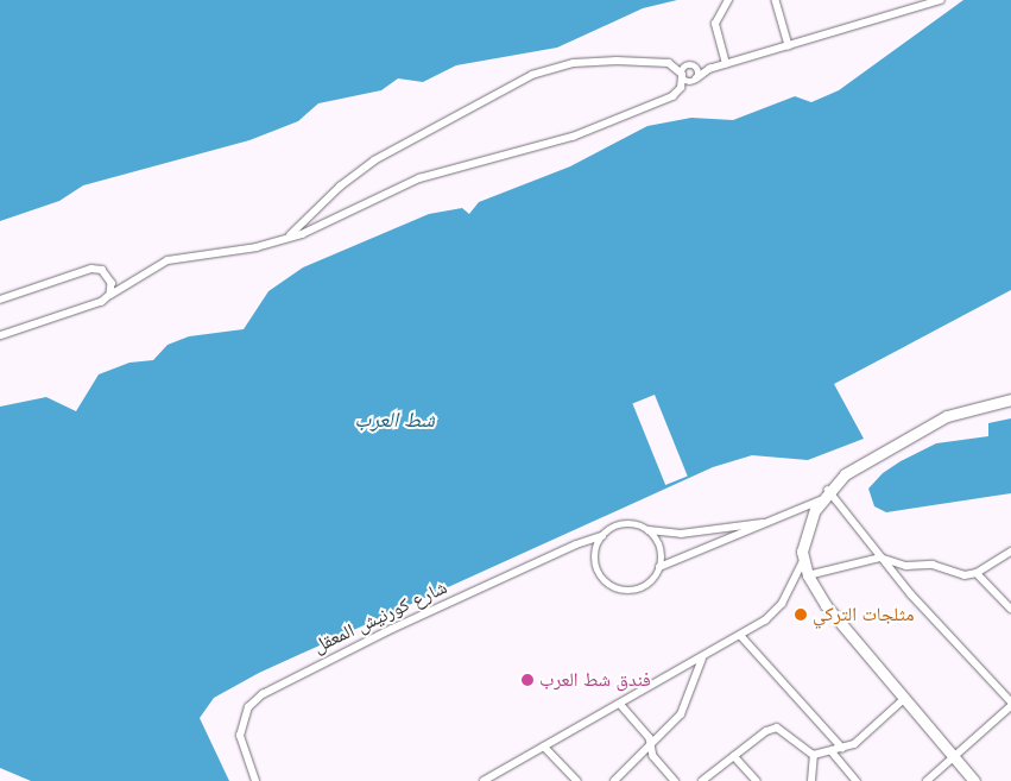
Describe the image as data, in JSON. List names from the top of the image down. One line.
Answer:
{"streets":{"street":["شارع كورنيش المعقل"]},"water":["شط العرب"],"places":["مثلجات التركي","فندق شط العرب"]}
